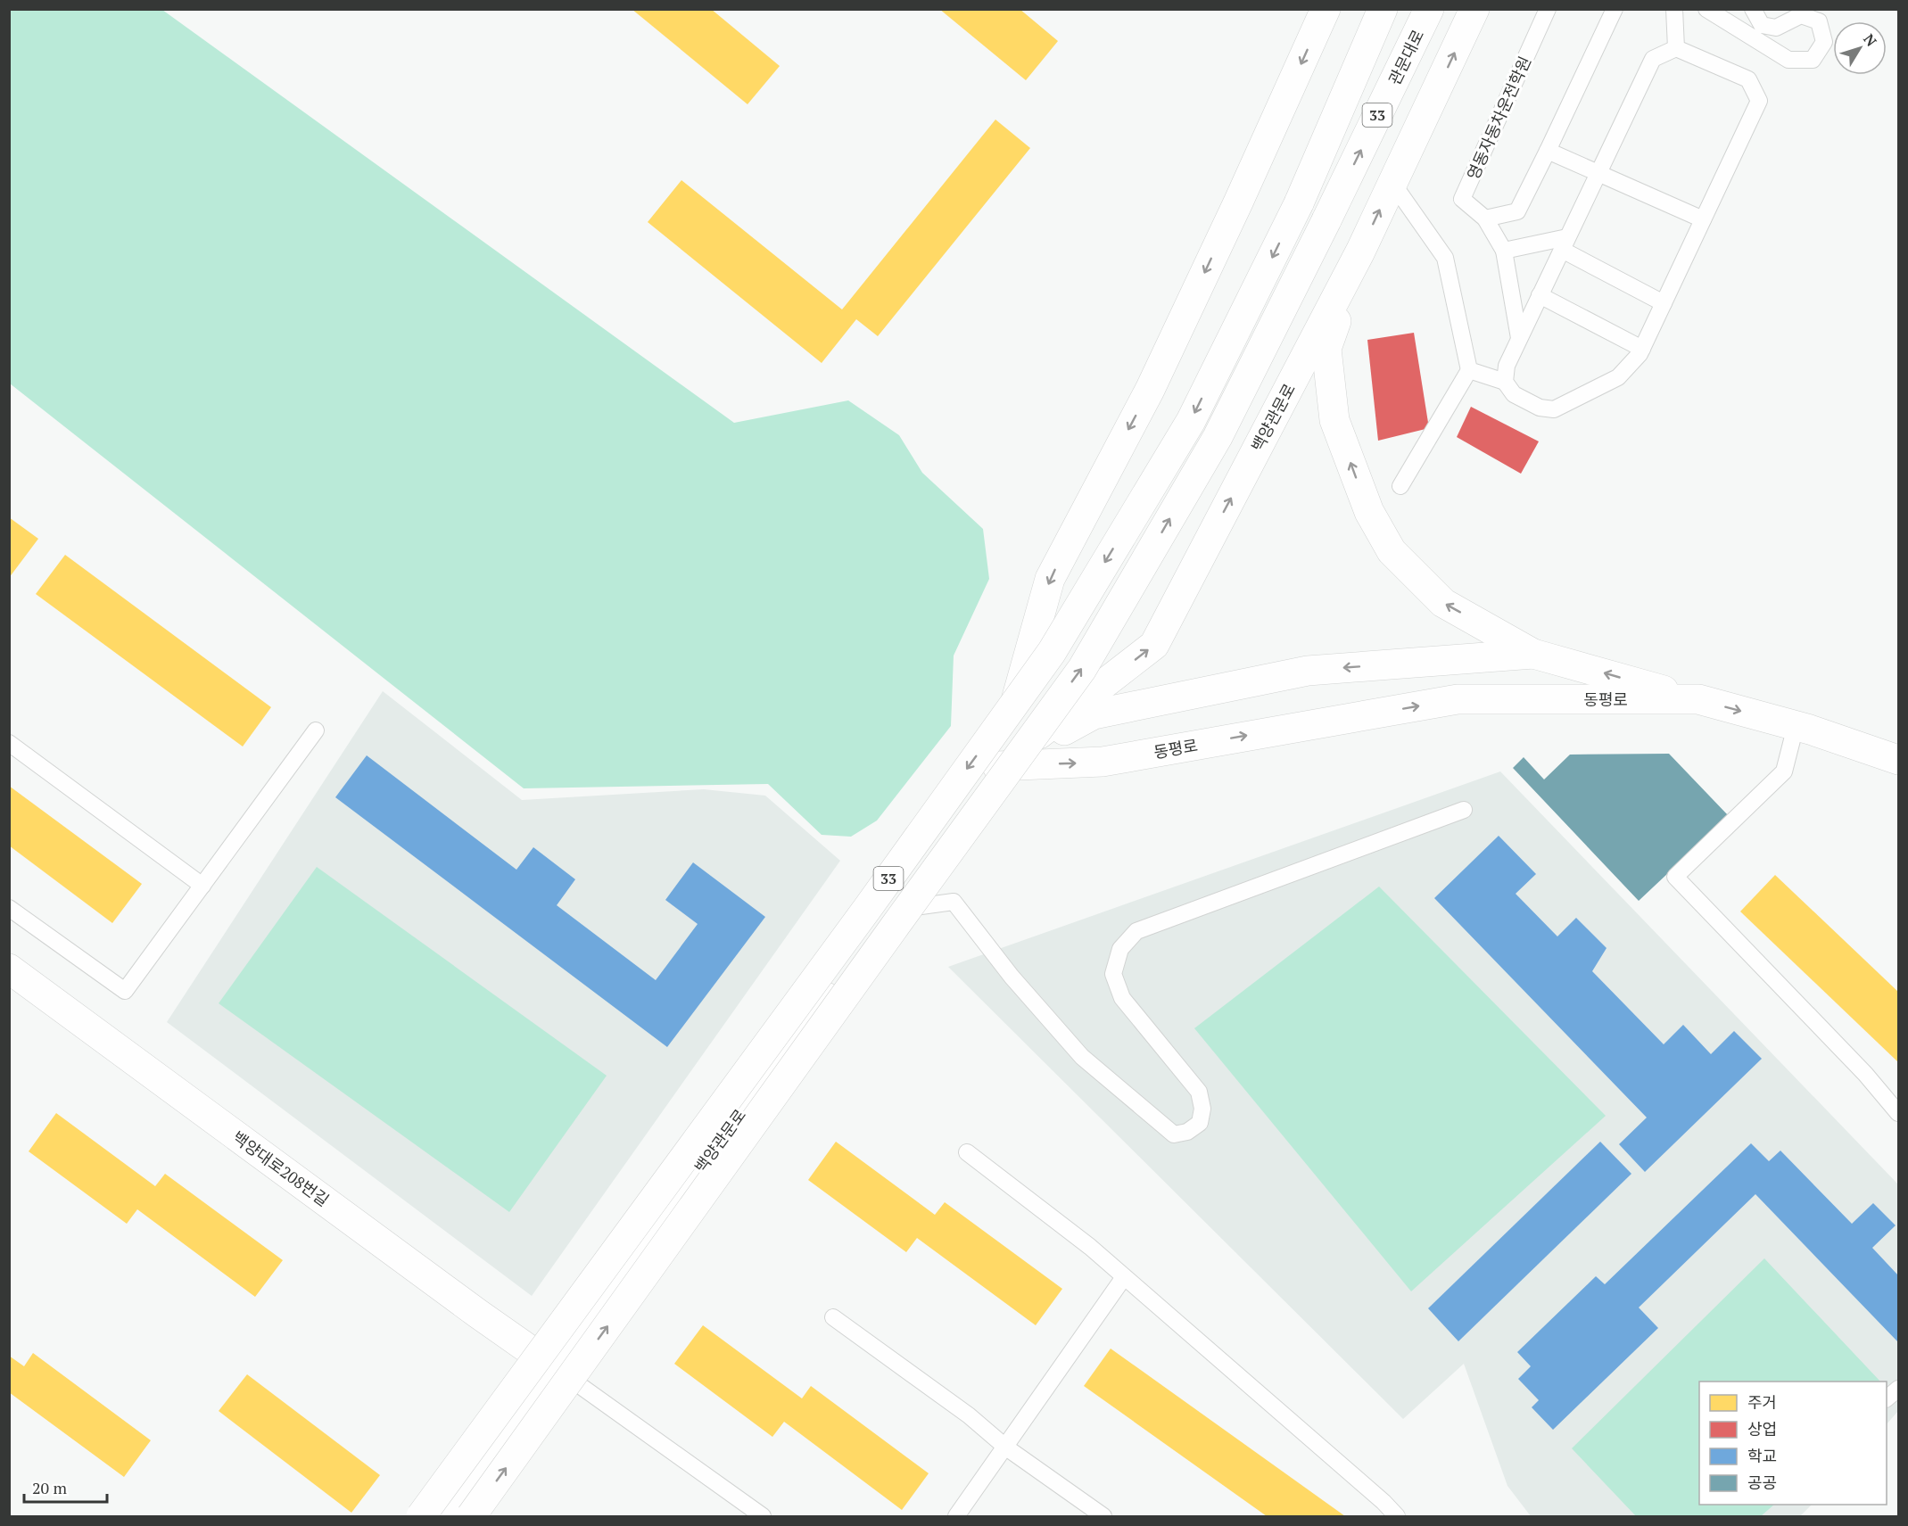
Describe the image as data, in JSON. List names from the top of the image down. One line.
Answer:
{"streets":{"main road":["관문대로","33","백양관문로","동평로","백양대로208번길"],"lane":["영동자동차운전학원"]},"crossings":[["백양관문로","동평로"],["백양관문로","백양대로208번길"]],"legend":["주거","상업","학교","공공"],"scale_bar":"20 m","north":"top right"}
